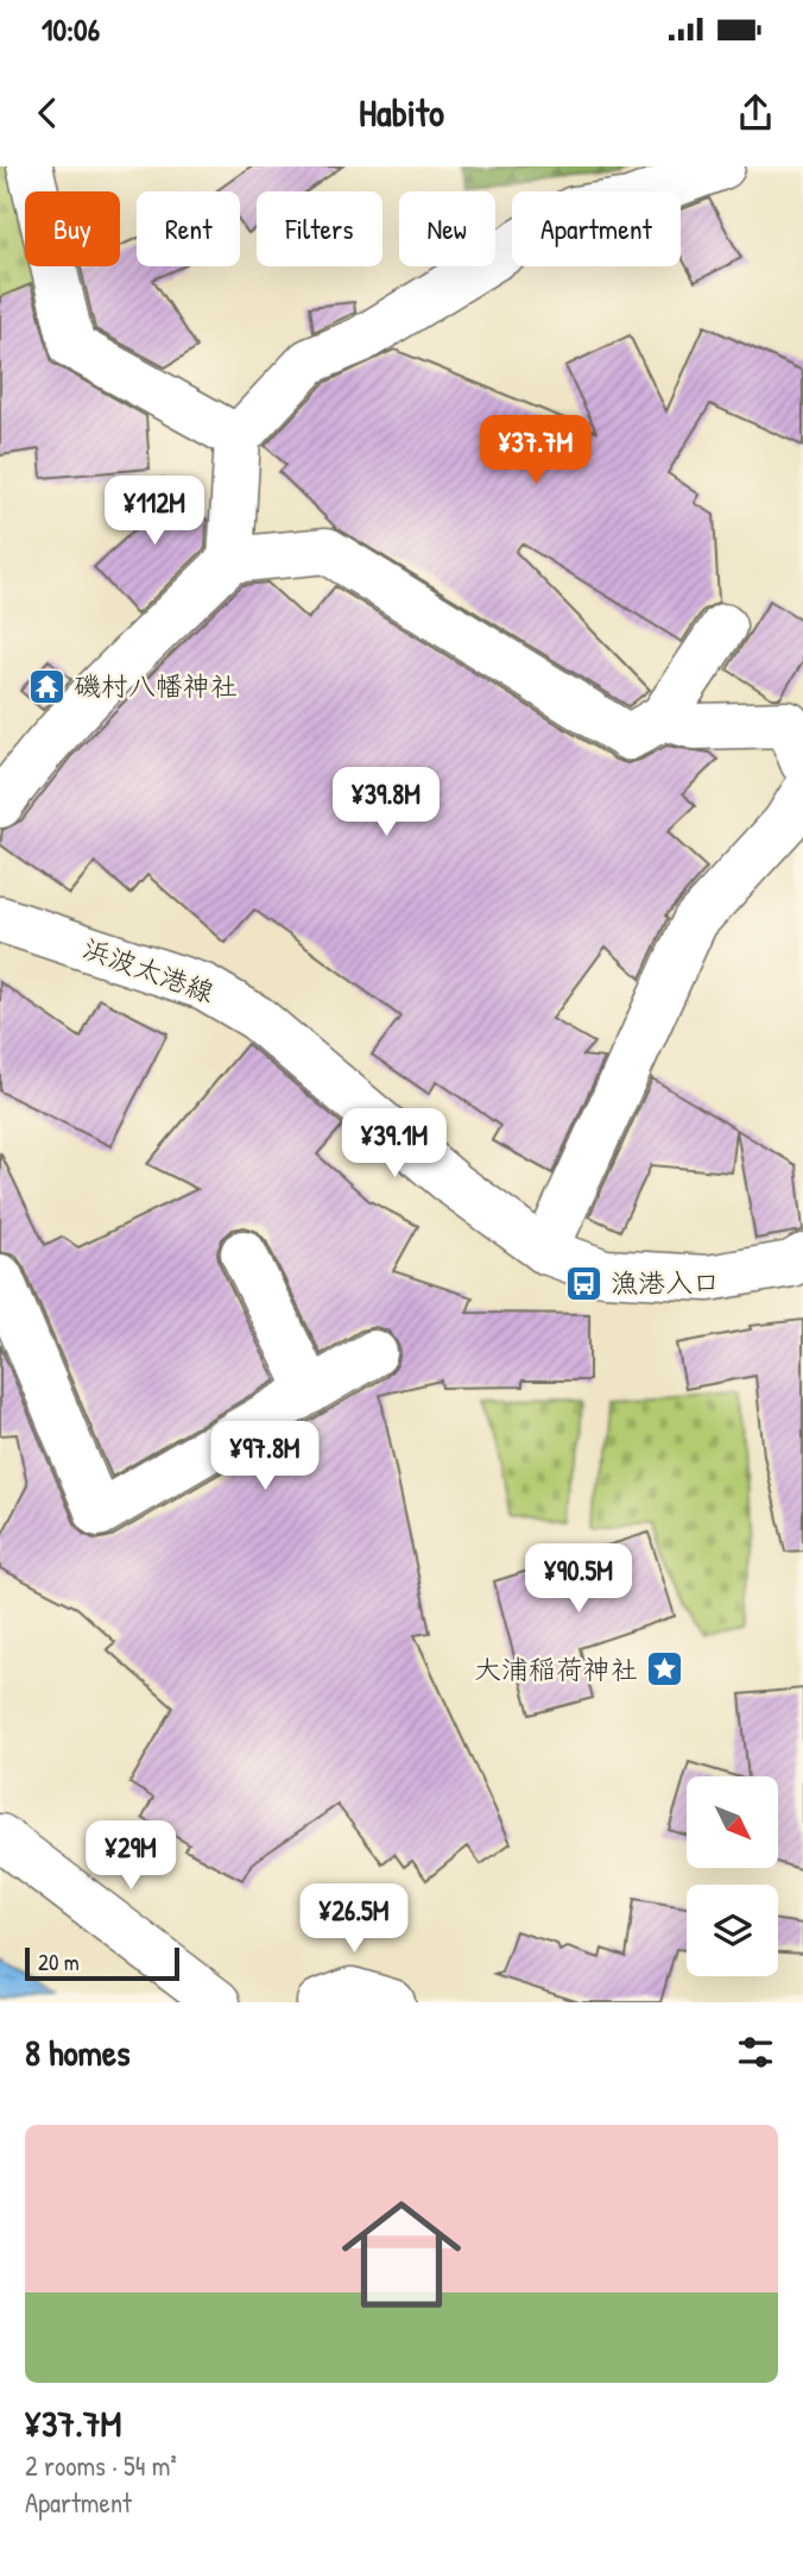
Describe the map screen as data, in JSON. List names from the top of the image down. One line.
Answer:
{"streets":{"street":["浜波太港線"]},"places":{"temple":["磯村八幡神社"],"bus stop":["漁港入口"],"place":["大浦稲荷神社"]},"scale_bar":"20 m","north":"bottom right","page":{"status":"10:06","header":"Habito","chip":["Buy","Rent","Filters","New","Apartment"],"price":["¥37.7M","¥112M","¥39.8M","¥39.1M","¥97.8M","¥90.5M","¥29M","¥26.5M"],"scale":"20 m","heading":"8 homes","list":[{"name":"¥37.7M","note":"2 rooms · 54 m² · Apartment"}]}}
